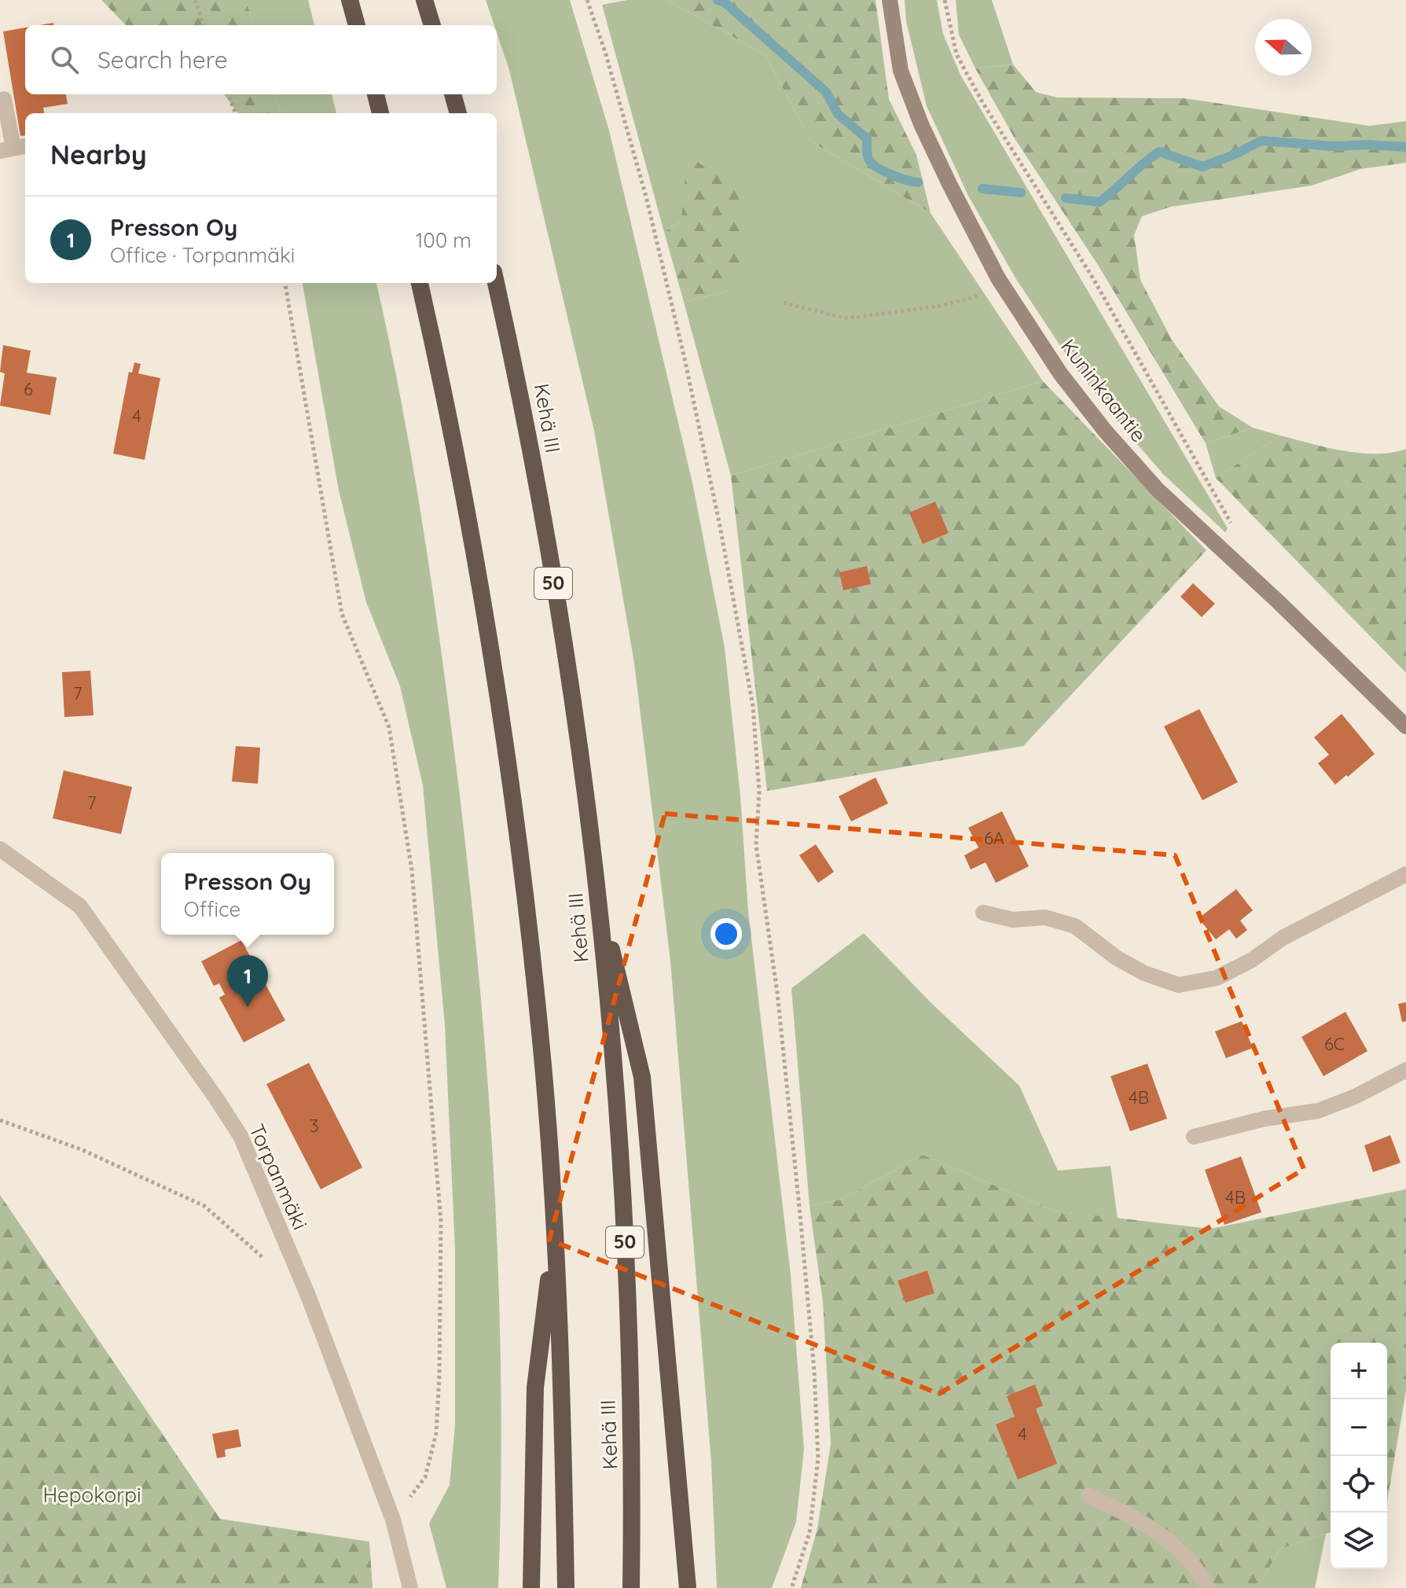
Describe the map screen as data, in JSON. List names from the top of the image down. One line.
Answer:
{"streets":{"highway":["Kehä III","50"],"main road":["Kuninkaantie"],"street":["Torpanmäki"]},"parks":["Hepokorpi"],"house_numbers":["6","4","7","7","6A","6C","4B","3","4B","4"],"north":"left","page":{"search":"Search here","heading":"Nearby","list":[{"mark":"1","name":"Presson Oy","note":"Office · Torpanmäki","value":"100 m"}],"popup":["Presson Oy","Office"],"pins":"1","map_buttons":["+","−"]}}
